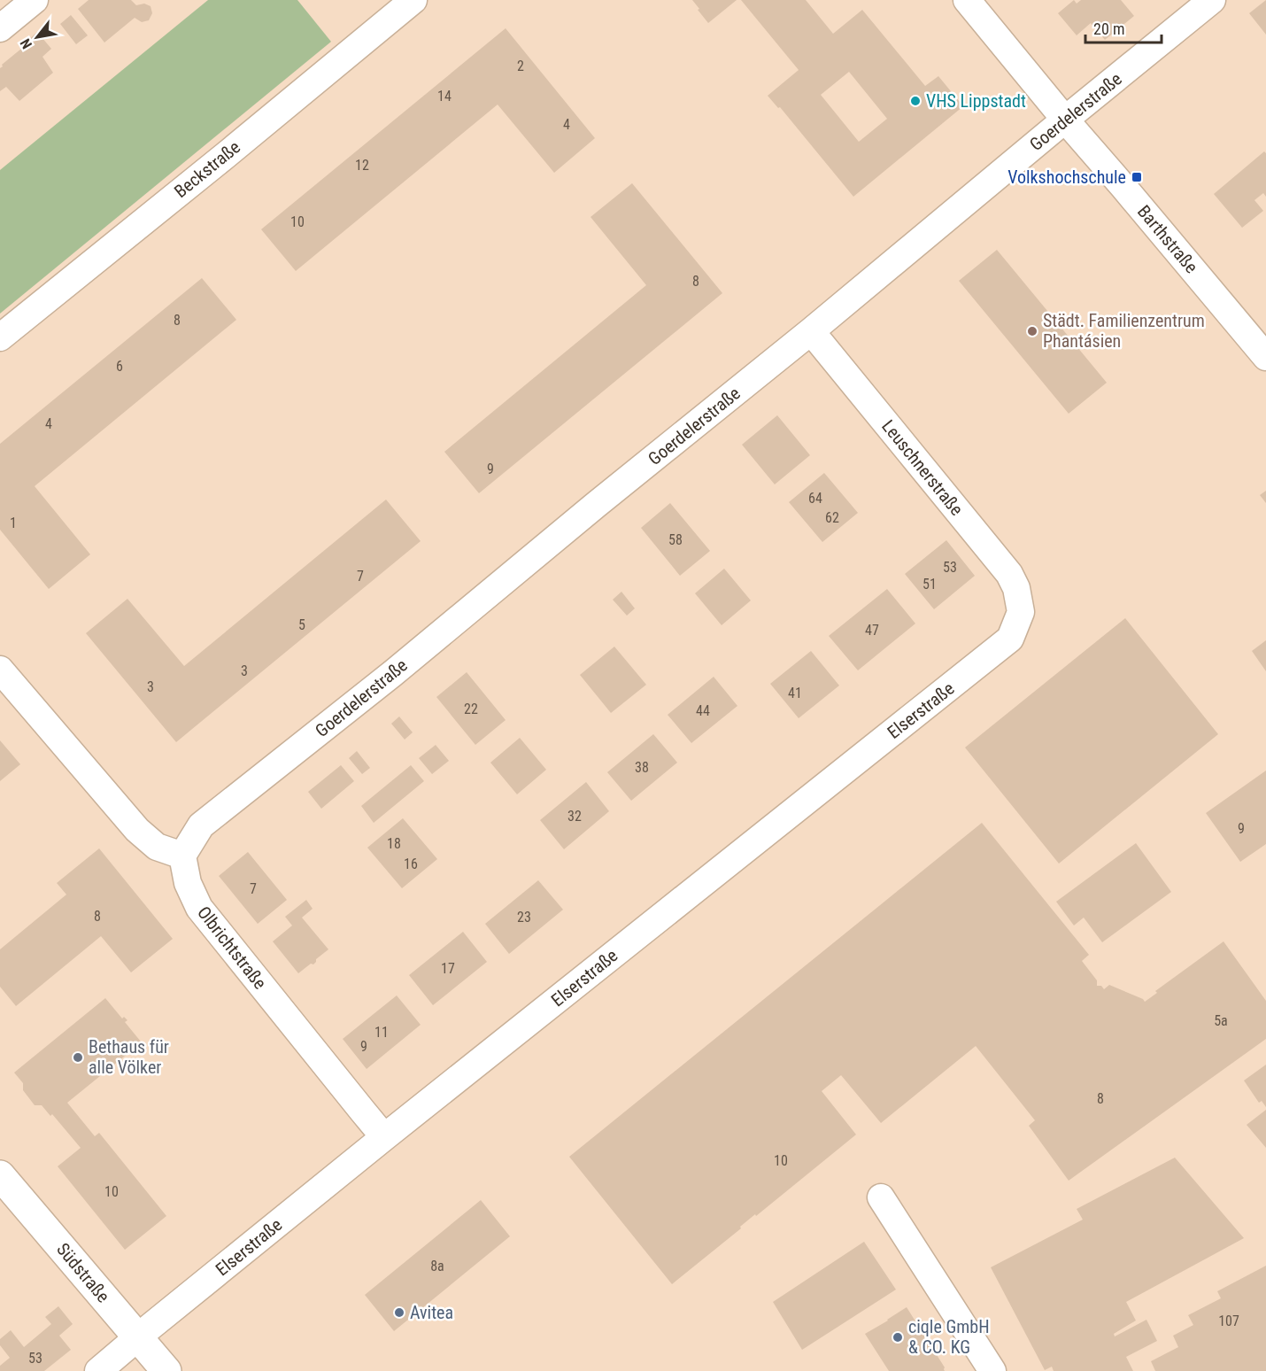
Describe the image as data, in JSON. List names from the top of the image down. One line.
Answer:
{"streets":{"main road":["Südstraße"],"street":["Goerdelerstraße","Beckstraße","Barthstraße","Leuschnerstraße","Elserstraße","Olbrichtstraße"]},"crossings":[["Goerdelerstraße","Barthstraße"],["Goerdelerstraße","Leuschnerstraße"],["Goerdelerstraße","Olbrichtstraße"],["Leuschnerstraße","Elserstraße"],["Elserstraße","Olbrichtstraße"],["Elserstraße","Südstraße"]],"places":{"other":["VHS Lippstadt","Städt. Familienzentrum Phantásien","Bethaus für alle Völker","Avitea","ciqle GmbH & CO. KG"],"transit":["Volkshochschule"]},"house_numbers":["2","14","4","12","10","8","8","6","4","9","64","62","1","58","53","7","51","5","47","3","3","41","22","44","38","32","9","18","16","7","8","23","17","5a","11","9","8","10","10","8a","107","53"],"scale_bar":"20 m","north":"bottom left"}
